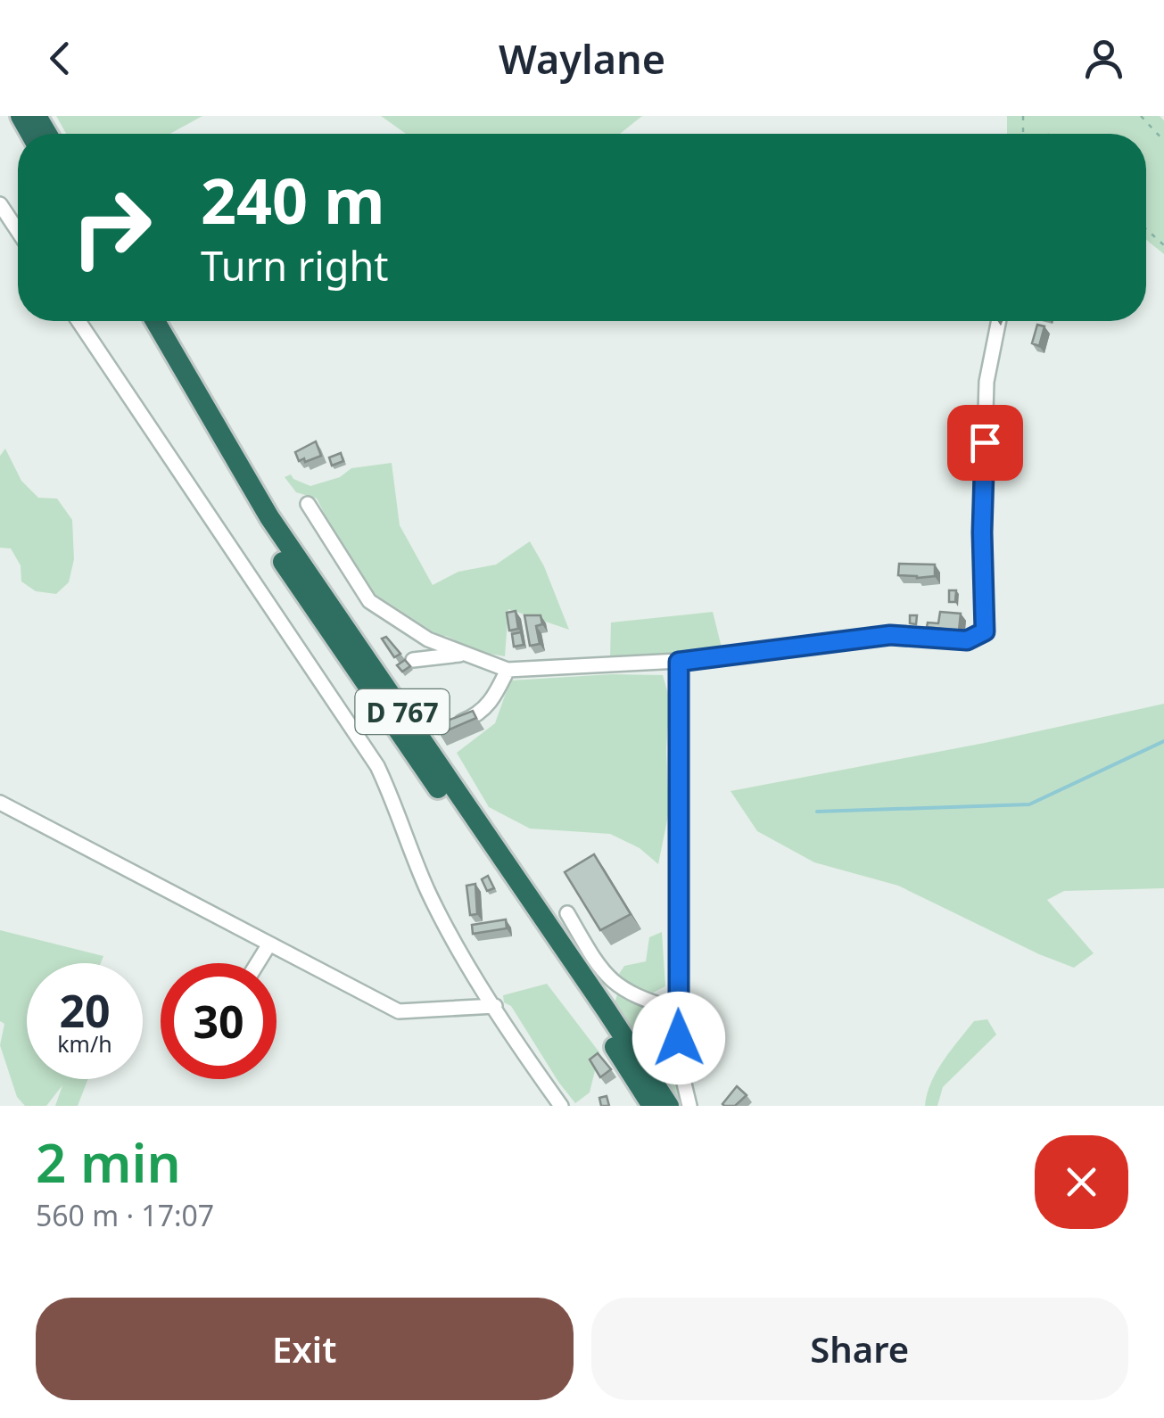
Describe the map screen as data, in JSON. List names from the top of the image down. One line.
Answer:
{"streets":{"highway":["D 767"]},"page":{"header":"Waylane","turn":["240 m","Turn right"],"speed":"20 km/h","limit":"30","heading":["2 min","560 m · 17:07"],"buttons":["Exit","Share"]}}
